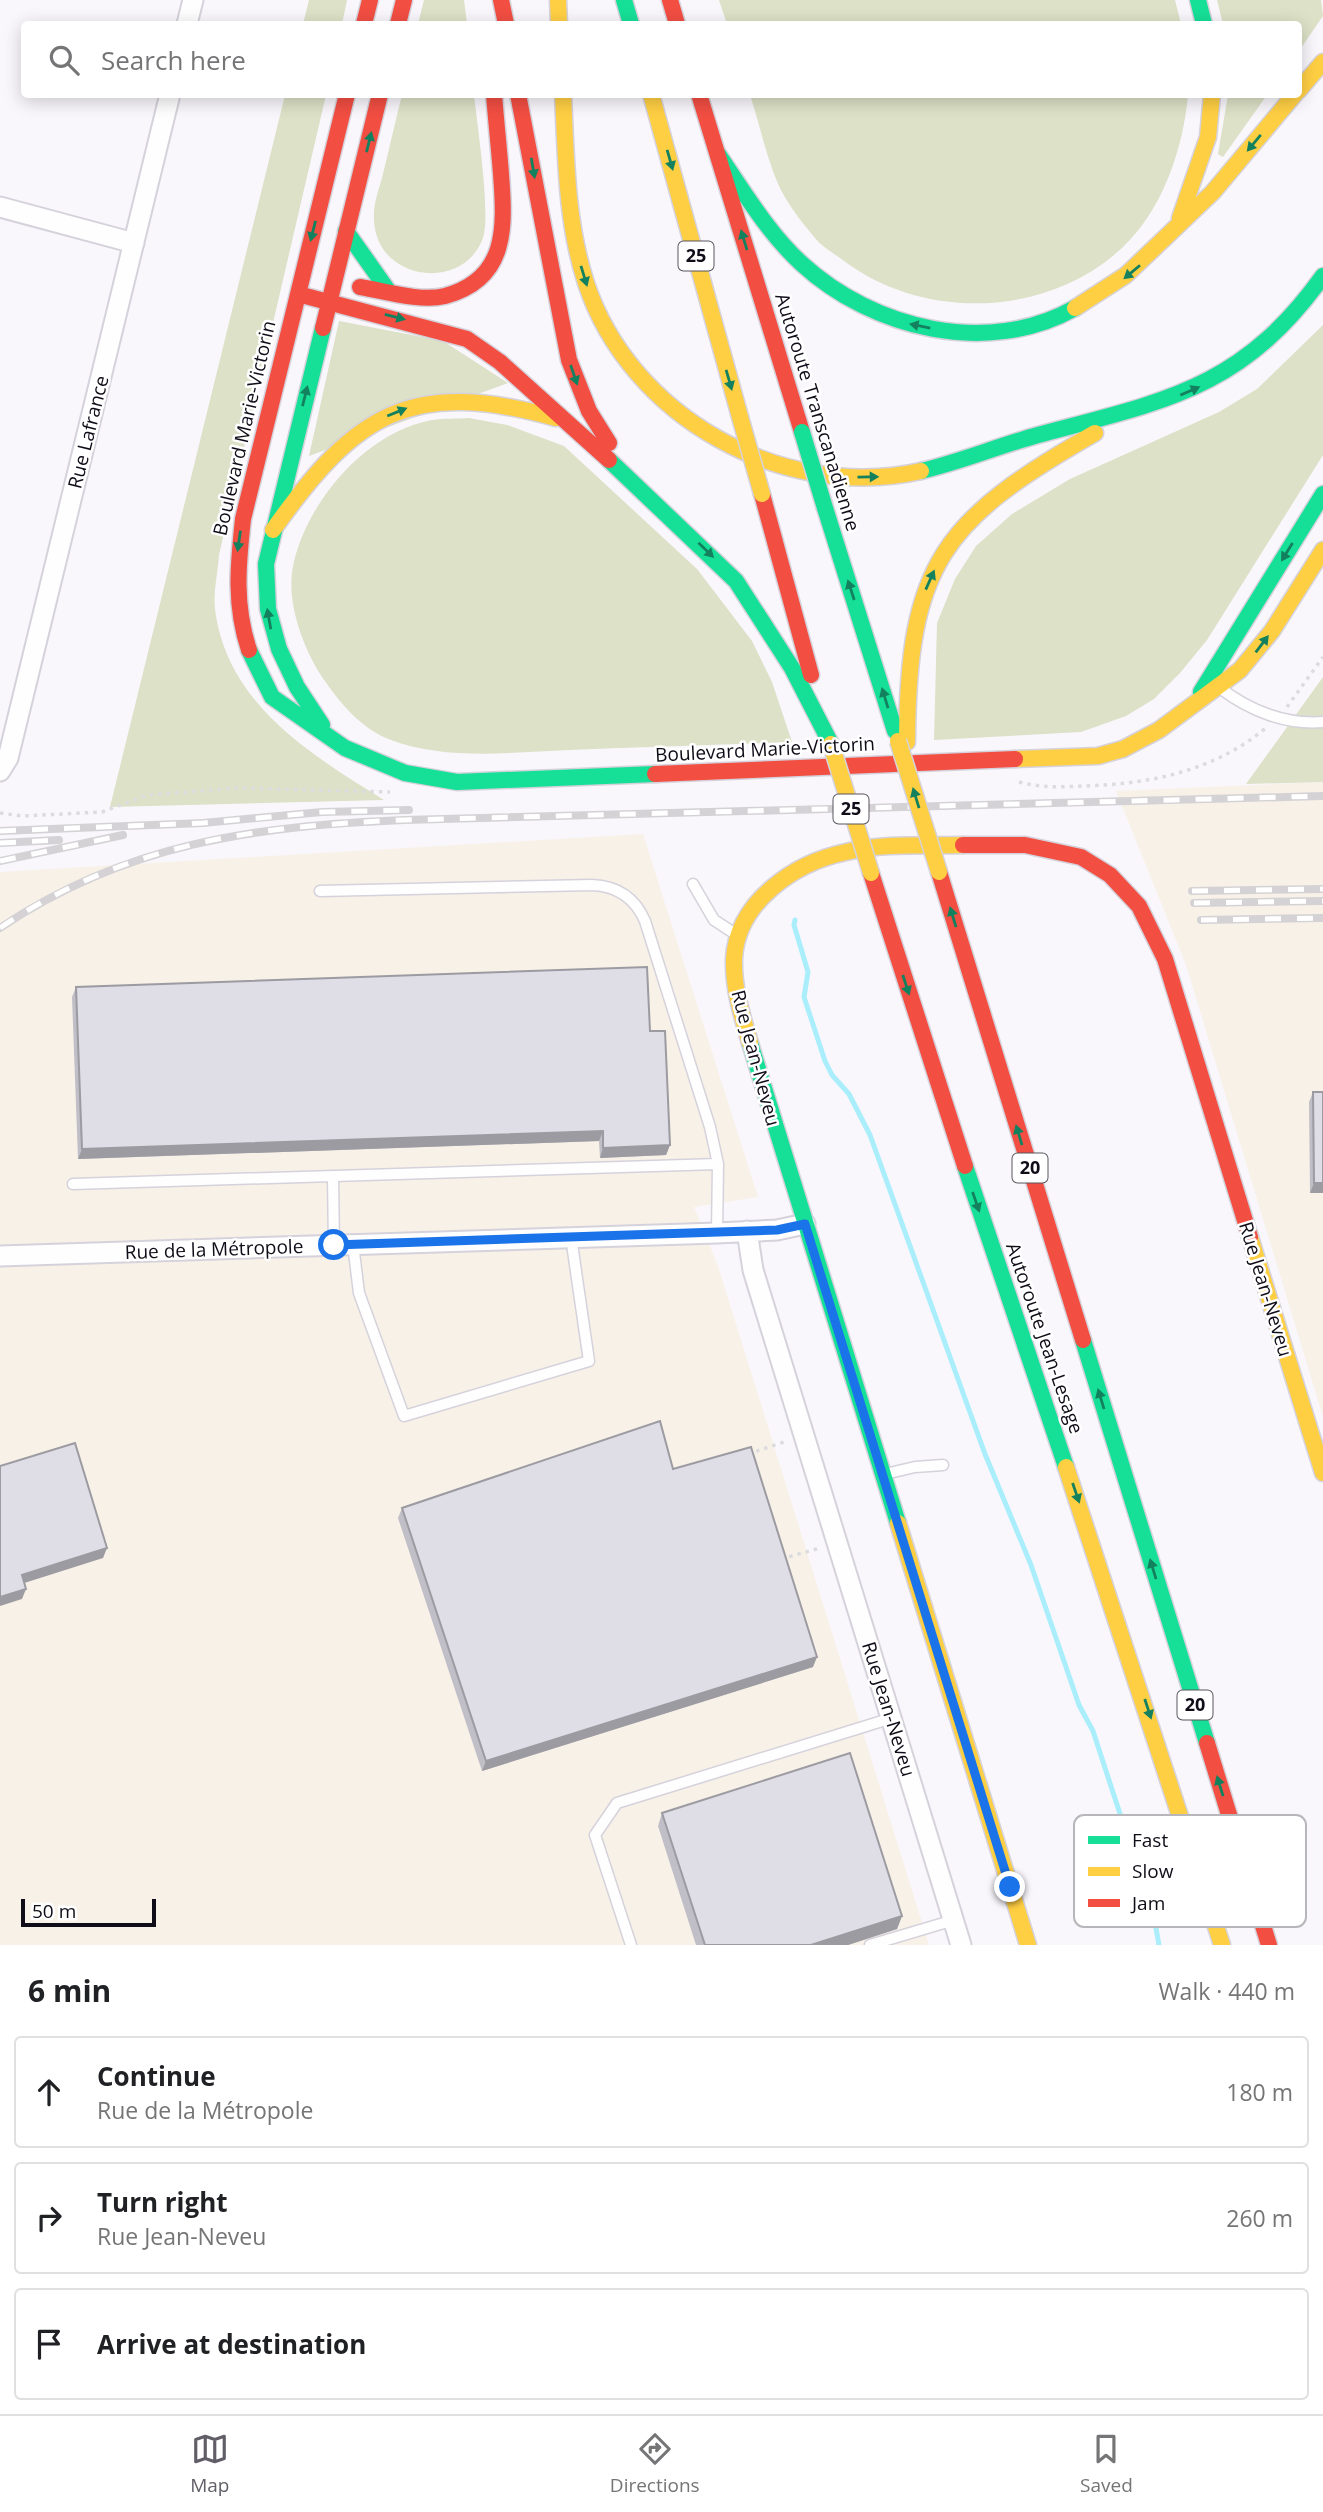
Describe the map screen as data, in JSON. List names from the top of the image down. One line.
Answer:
{"streets":{"main road":["25","Autoroute Transcanadienne","Boulevard Marie-Victorin","Rue Jean-Neveu","20","Autoroute Jean-Lesage"],"street":["Rue Lafrance","Rue de la Métropole"]},"crossings":[["25","Autoroute Jean-Lesage"],["Autoroute Transcanadienne","Autoroute Jean-Lesage"],["Rue Jean-Neveu","Rue de la Métropole"]],"legend":["Fast","Slow","Jam"],"scale_bar":"50 m","page":{"search":"Search here","scale":"50 m","heading":["6 min","Walk · 440 m"],"list":[["Continue","Rue de la Métropole","180 m"],["Turn right","Rue Jean-Neveu","260 m"],"Arrive at destination"],"nav":["Map","Directions","Saved"]}}
